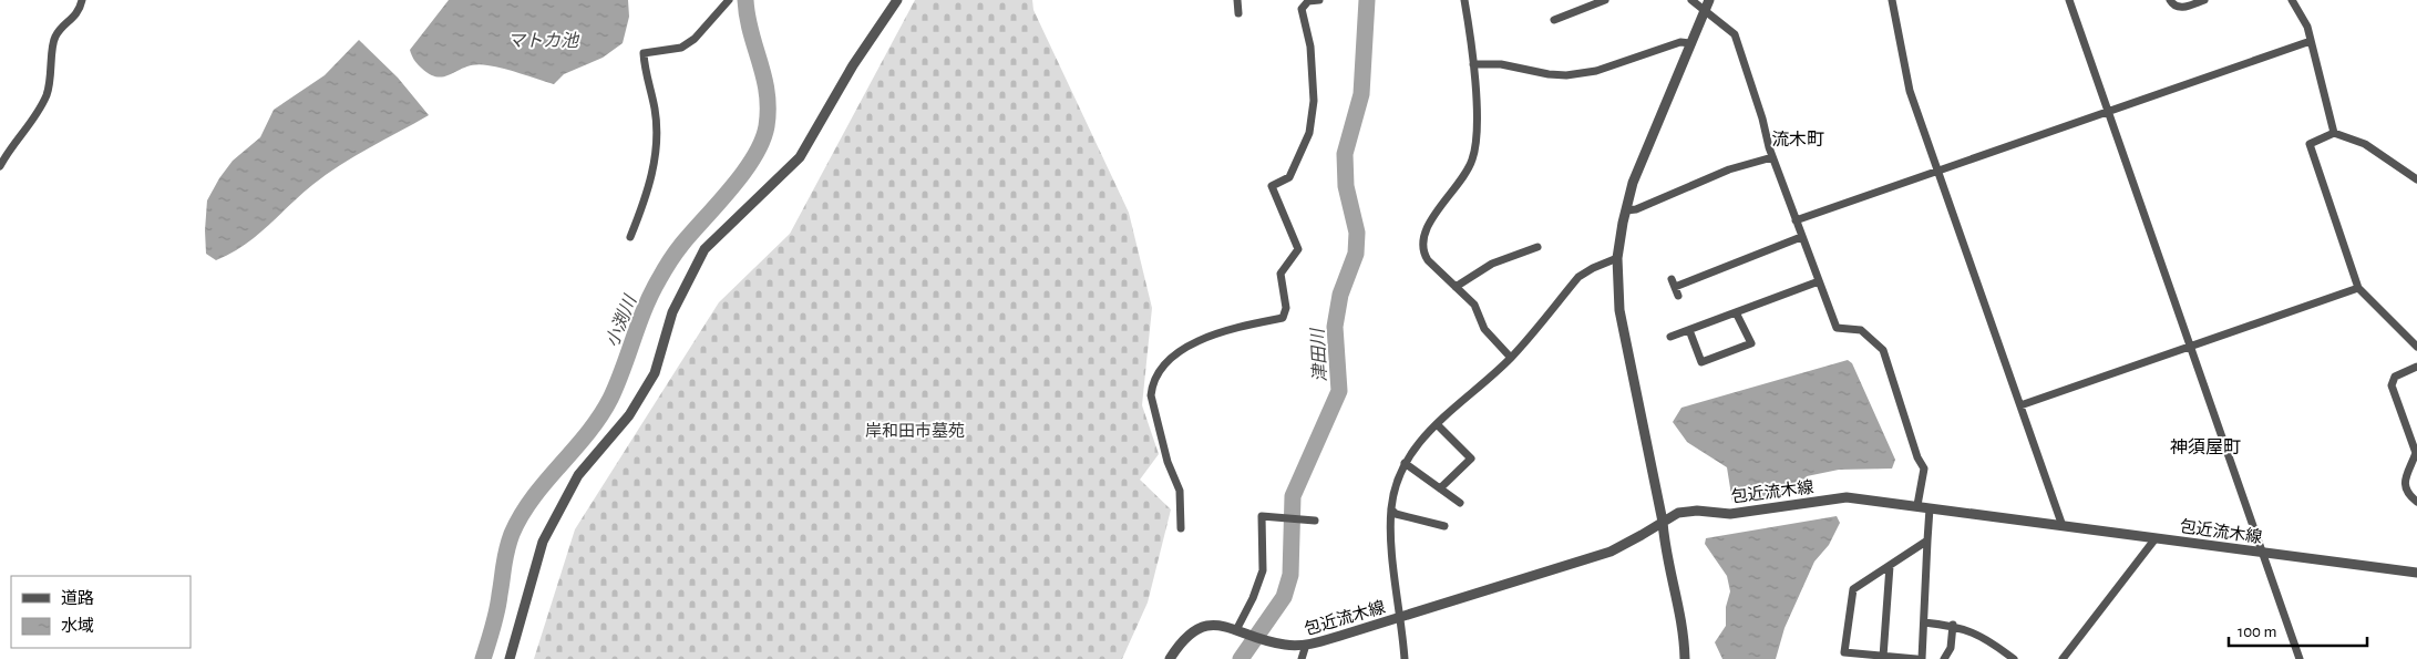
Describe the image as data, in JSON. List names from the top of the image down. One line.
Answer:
{"streets":{"street":["包近流木線"]},"districts":["流木町","神須屋町"],"water":["マトカ池","小渕川","津田川"],"parks":["岸和田市墓苑"],"legend":["道路","水域"],"scale_bar":"100 m"}
